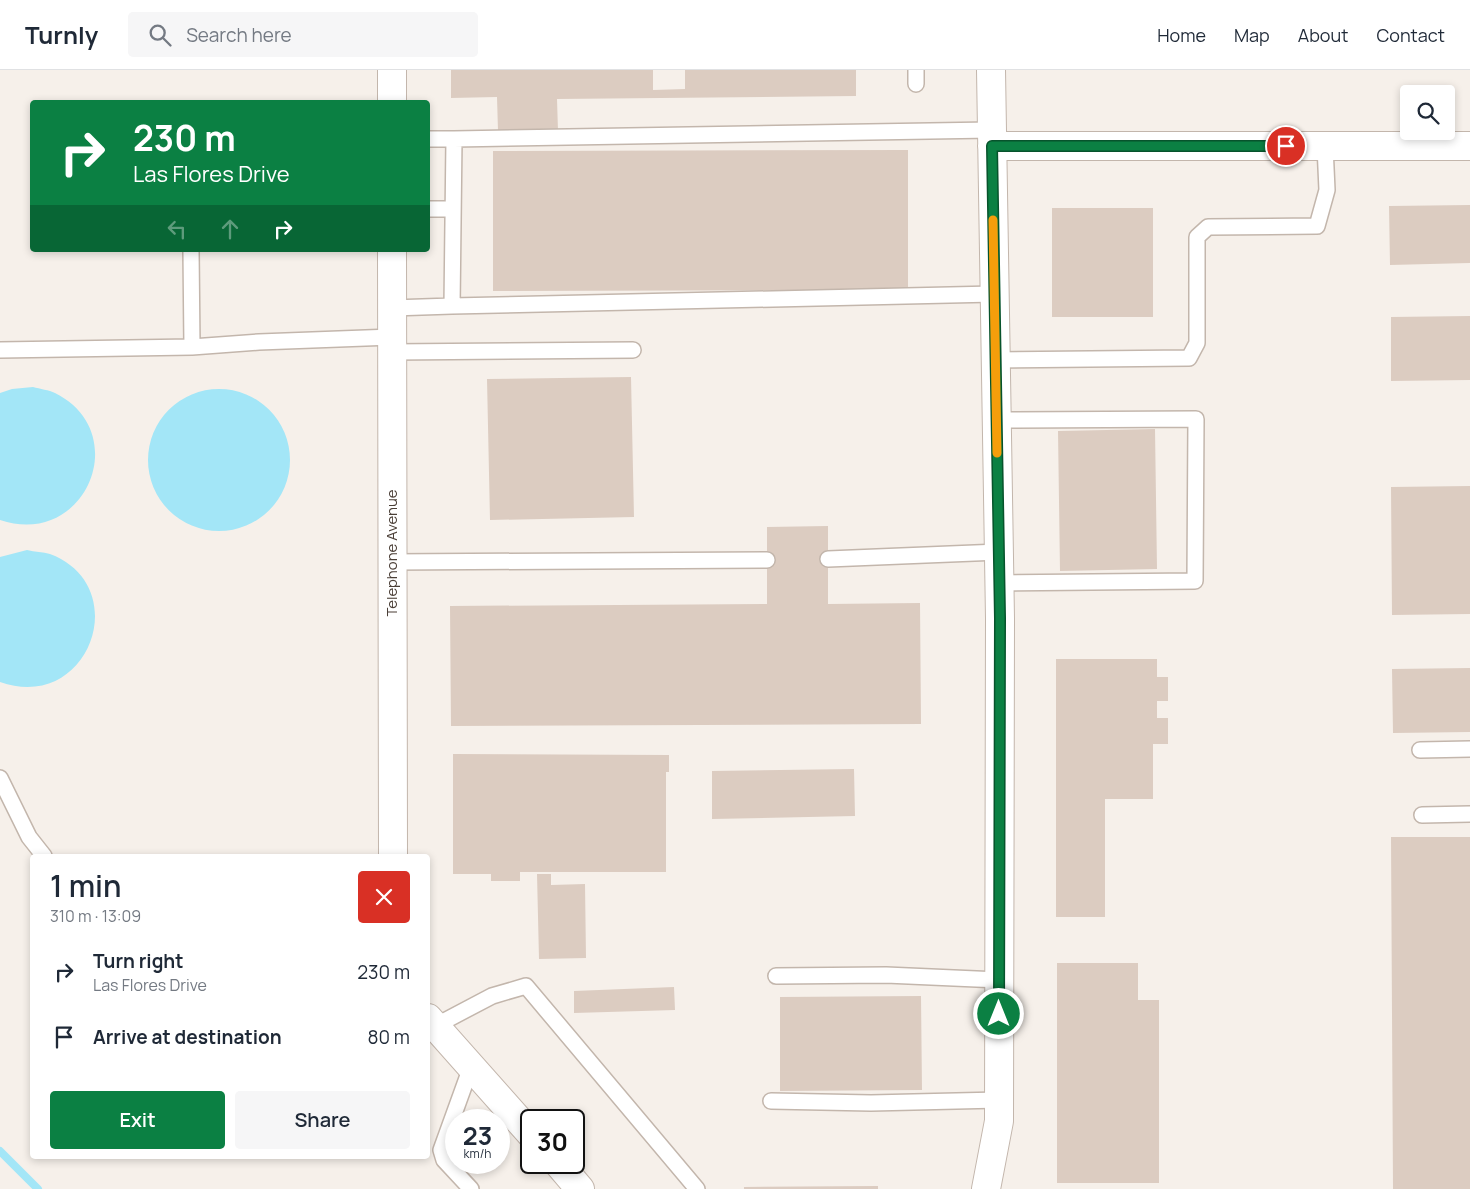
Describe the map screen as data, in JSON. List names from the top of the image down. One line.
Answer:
{"streets":{"street":["Telephone Avenue"]},"page":{"header":"Turnly","search":"Search here","nav":["Home","Map","About","Contact"],"turn":["230 m","Las Flores Drive"],"heading":["1 min","310 m · 13:09"],"list":[{"name":"Turn right","note":"Las Flores Drive","value":"230 m"},{"name":"Arrive at destination","value":"80 m"}],"buttons":["Exit","Share"],"speed":"23 km/h","limit":"30"}}
